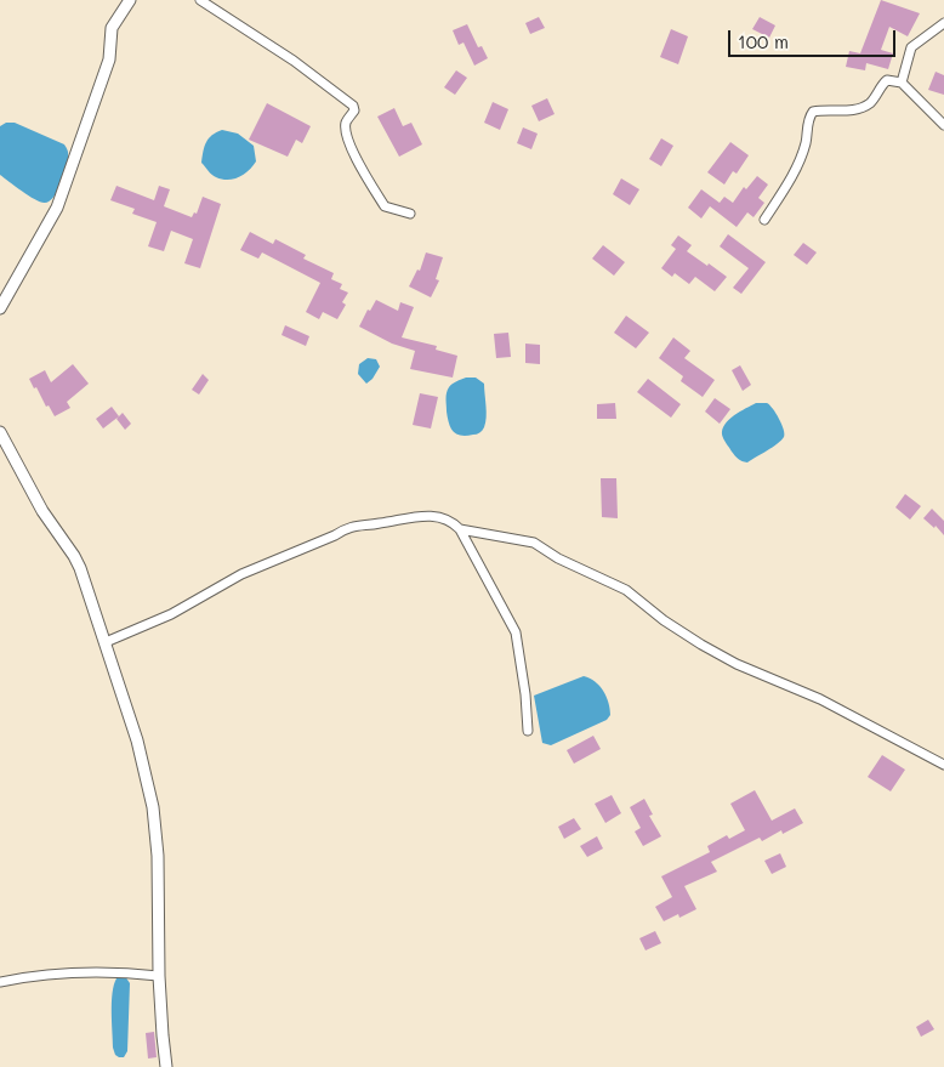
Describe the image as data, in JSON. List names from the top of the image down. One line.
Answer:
{"scale_bar":"100 m"}
